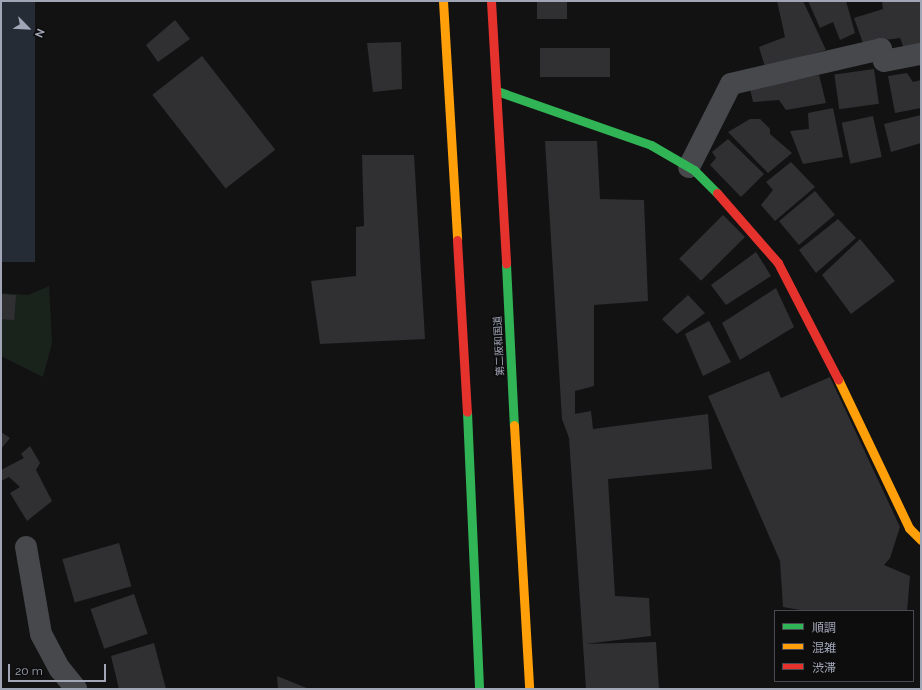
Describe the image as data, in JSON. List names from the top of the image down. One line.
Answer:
{"streets":{"main road":["第二阪和国道"]},"legend":["順調","混雑","渋滞"],"scale_bar":"20 m","north":"bottom right"}
